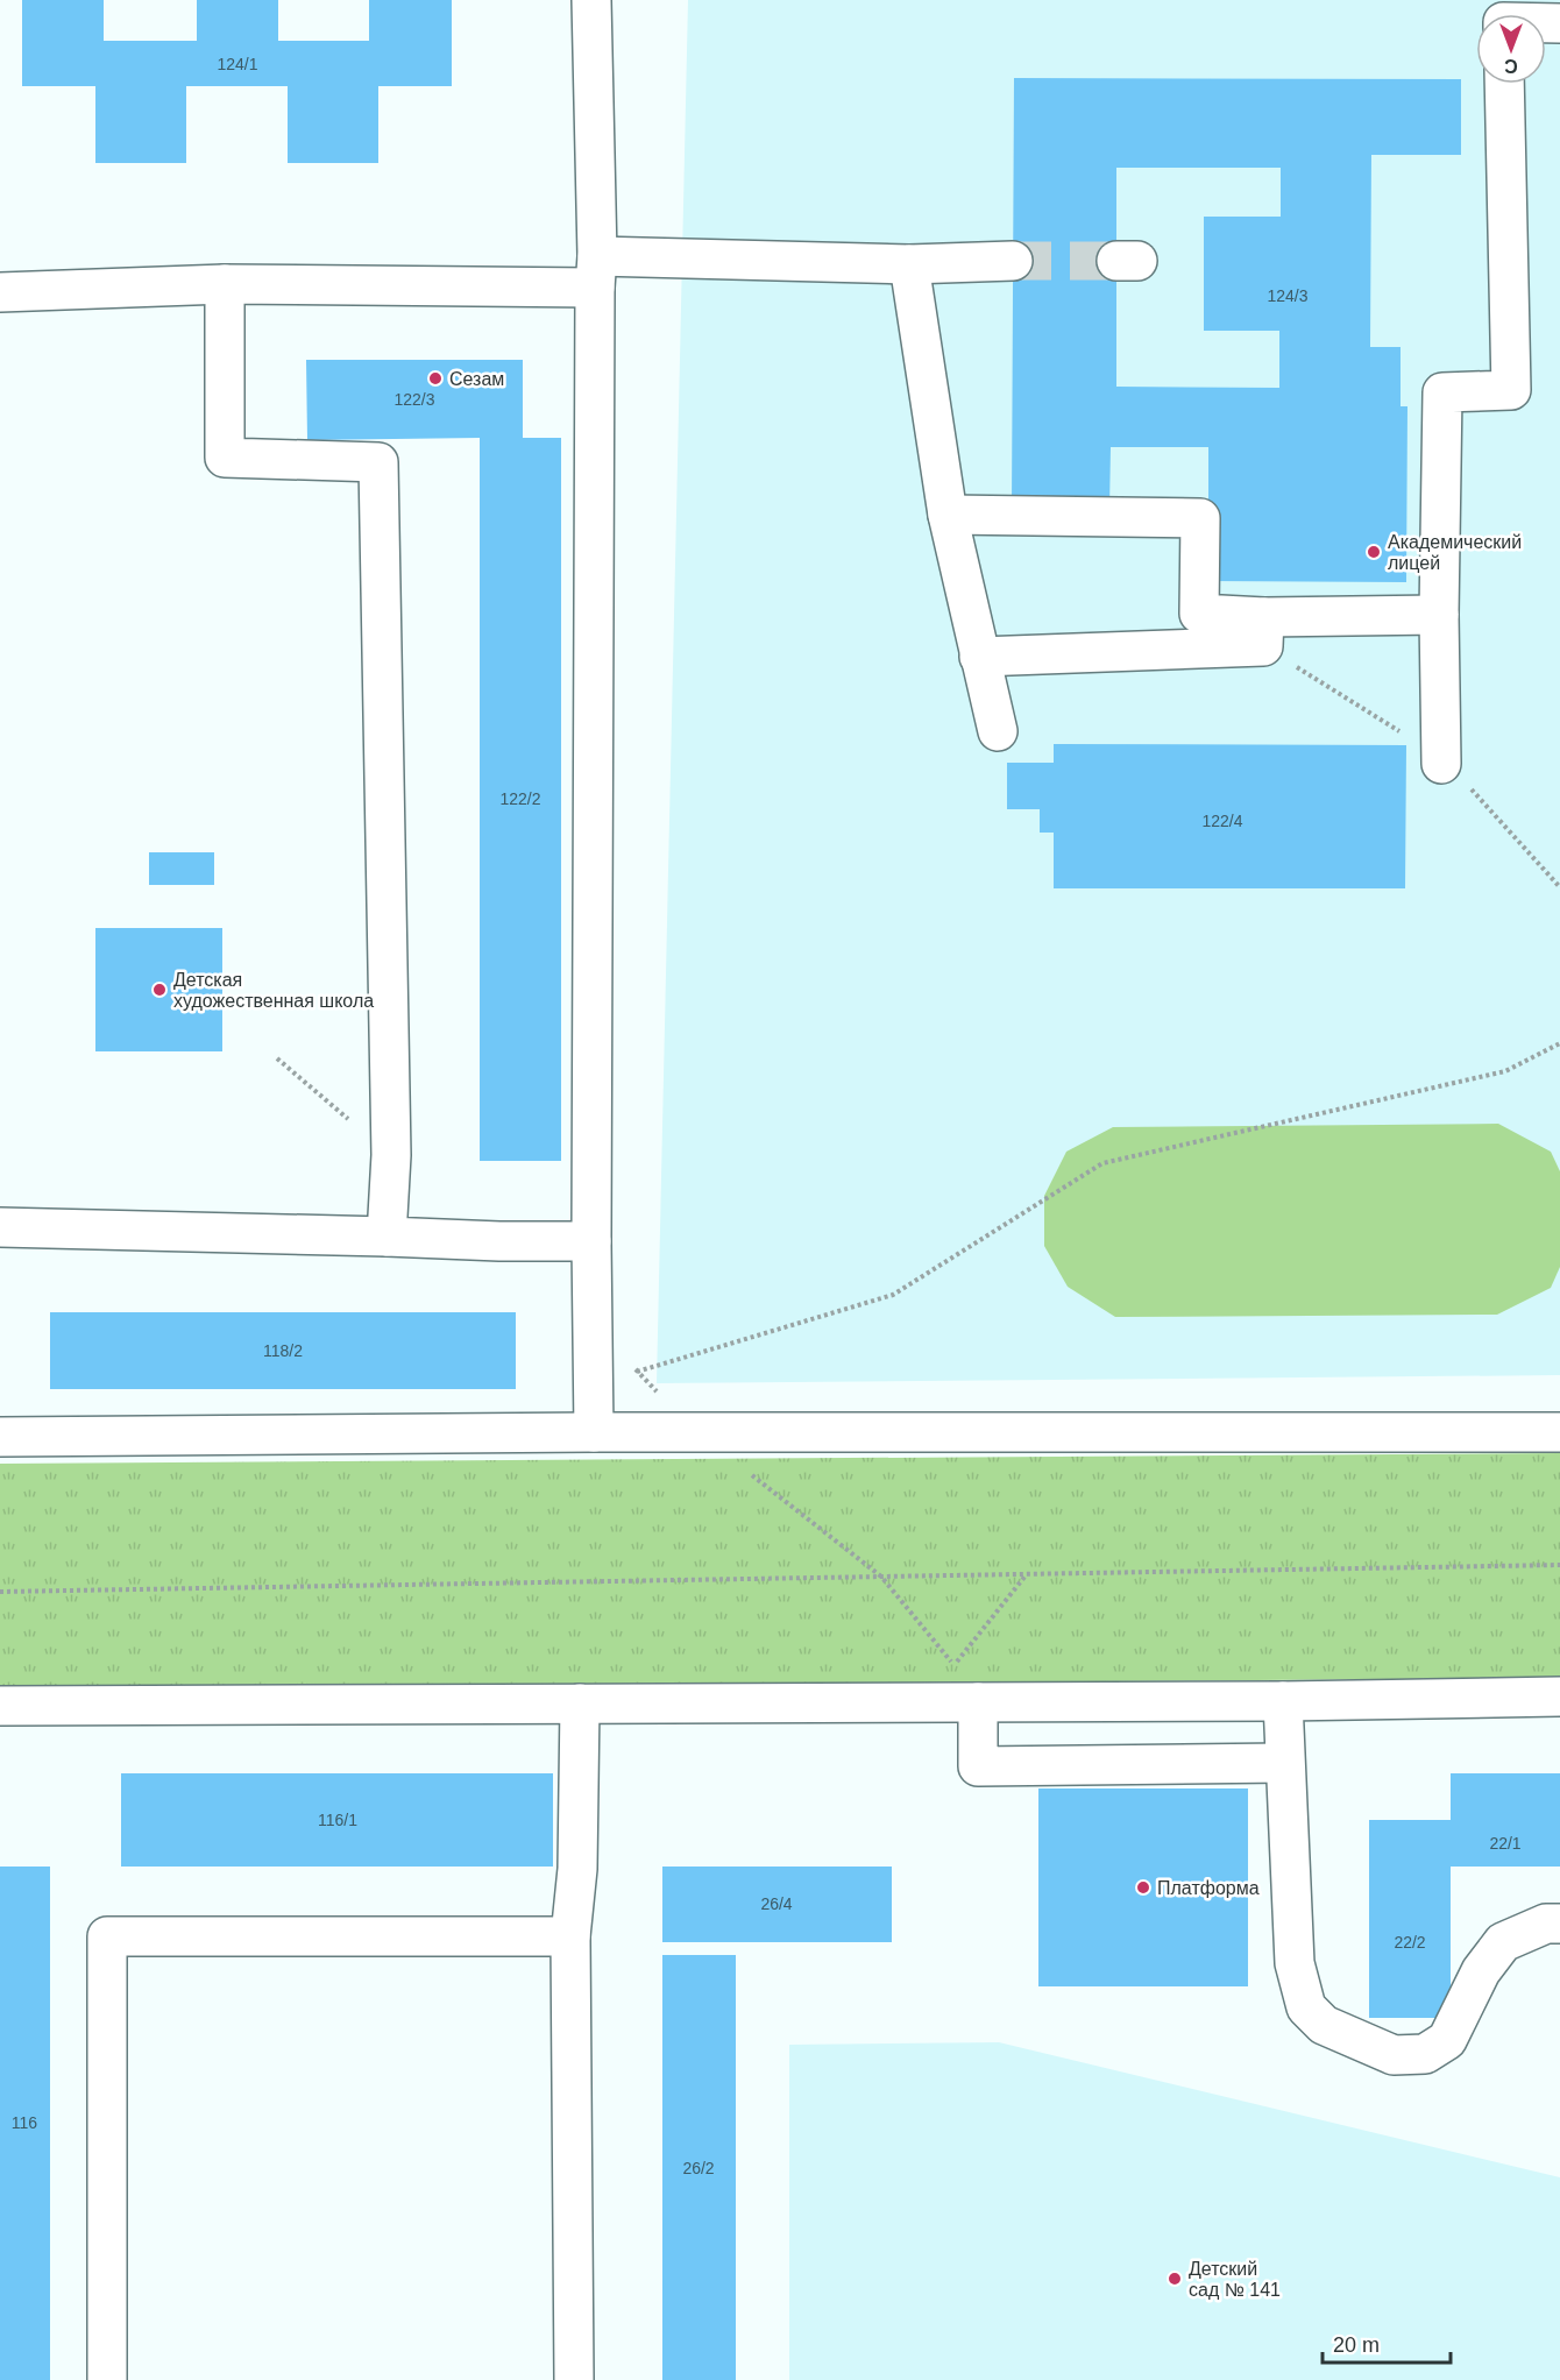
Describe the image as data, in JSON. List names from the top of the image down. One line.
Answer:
{"places":["Сезам","Академический лицей","Детская художественная школа","Платформа","Детский сад № 141"],"house_numbers":["124/1","124/3","122/3","122/2","122/4","118/2","116/1","22/1","26/4","22/2","116","26/2"],"scale_bar":"20 m","north":"bottom"}
